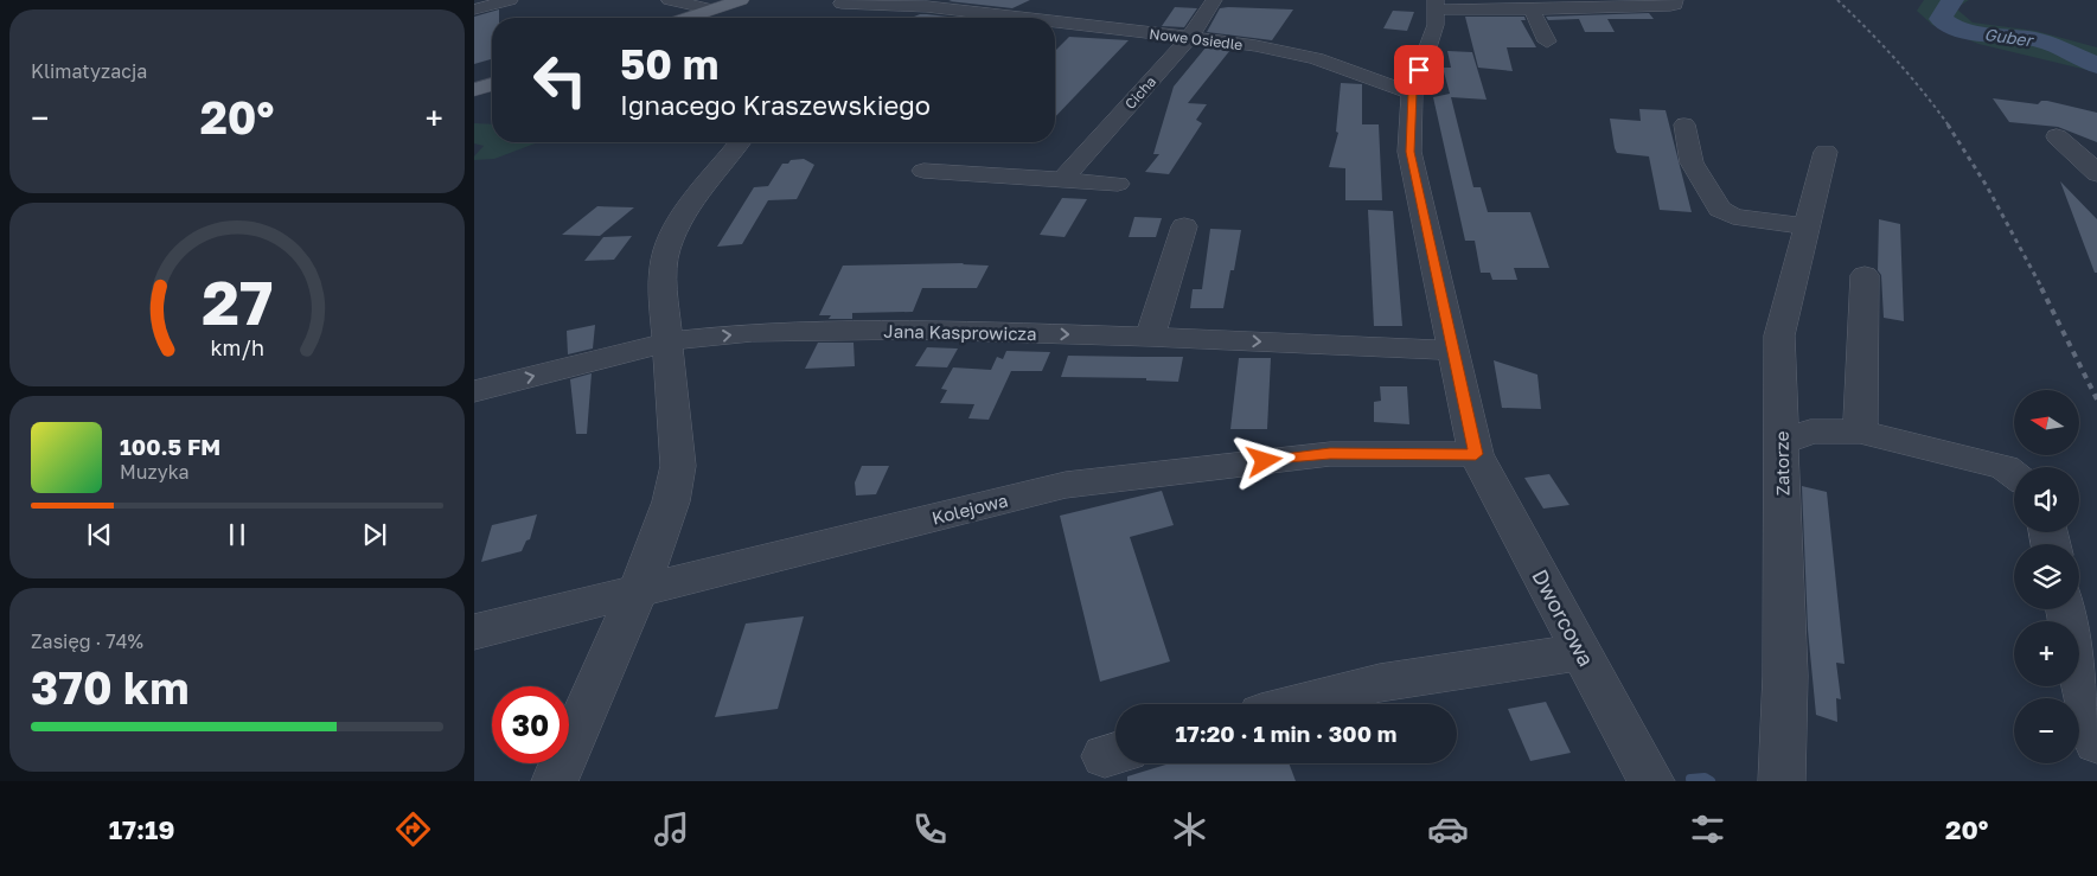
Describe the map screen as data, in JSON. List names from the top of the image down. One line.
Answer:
{"streets":{"street":["Nowe Osiedle","Cicha","Jana Kasprowicza","Zatorze","Kolejowa","Dworcowa"]},"crossings":[["Nowe Osiedle","Cicha"],["Nowe Osiedle","Dworcowa"],["Jana Kasprowicza","Dworcowa"],["Kolejowa","Dworcowa"]],"one_way":["Jana Kasprowicza"],"water":["Guber"],"north":"left","page":{"tile":["Klimatyzacja",["Zasięg · 74%","370 km"]],"turn":["50 m","Ignacego Kraszewskiego"],"heat":["−","20°","+"],"map_buttons":["+","−"],"song":["100.5 FM","Muzyka"],"limit":"30","trip":"17:20 · 1 min · 300 m","tabs":["17:19","20°"],"gauge":["27","km/h"]}}
